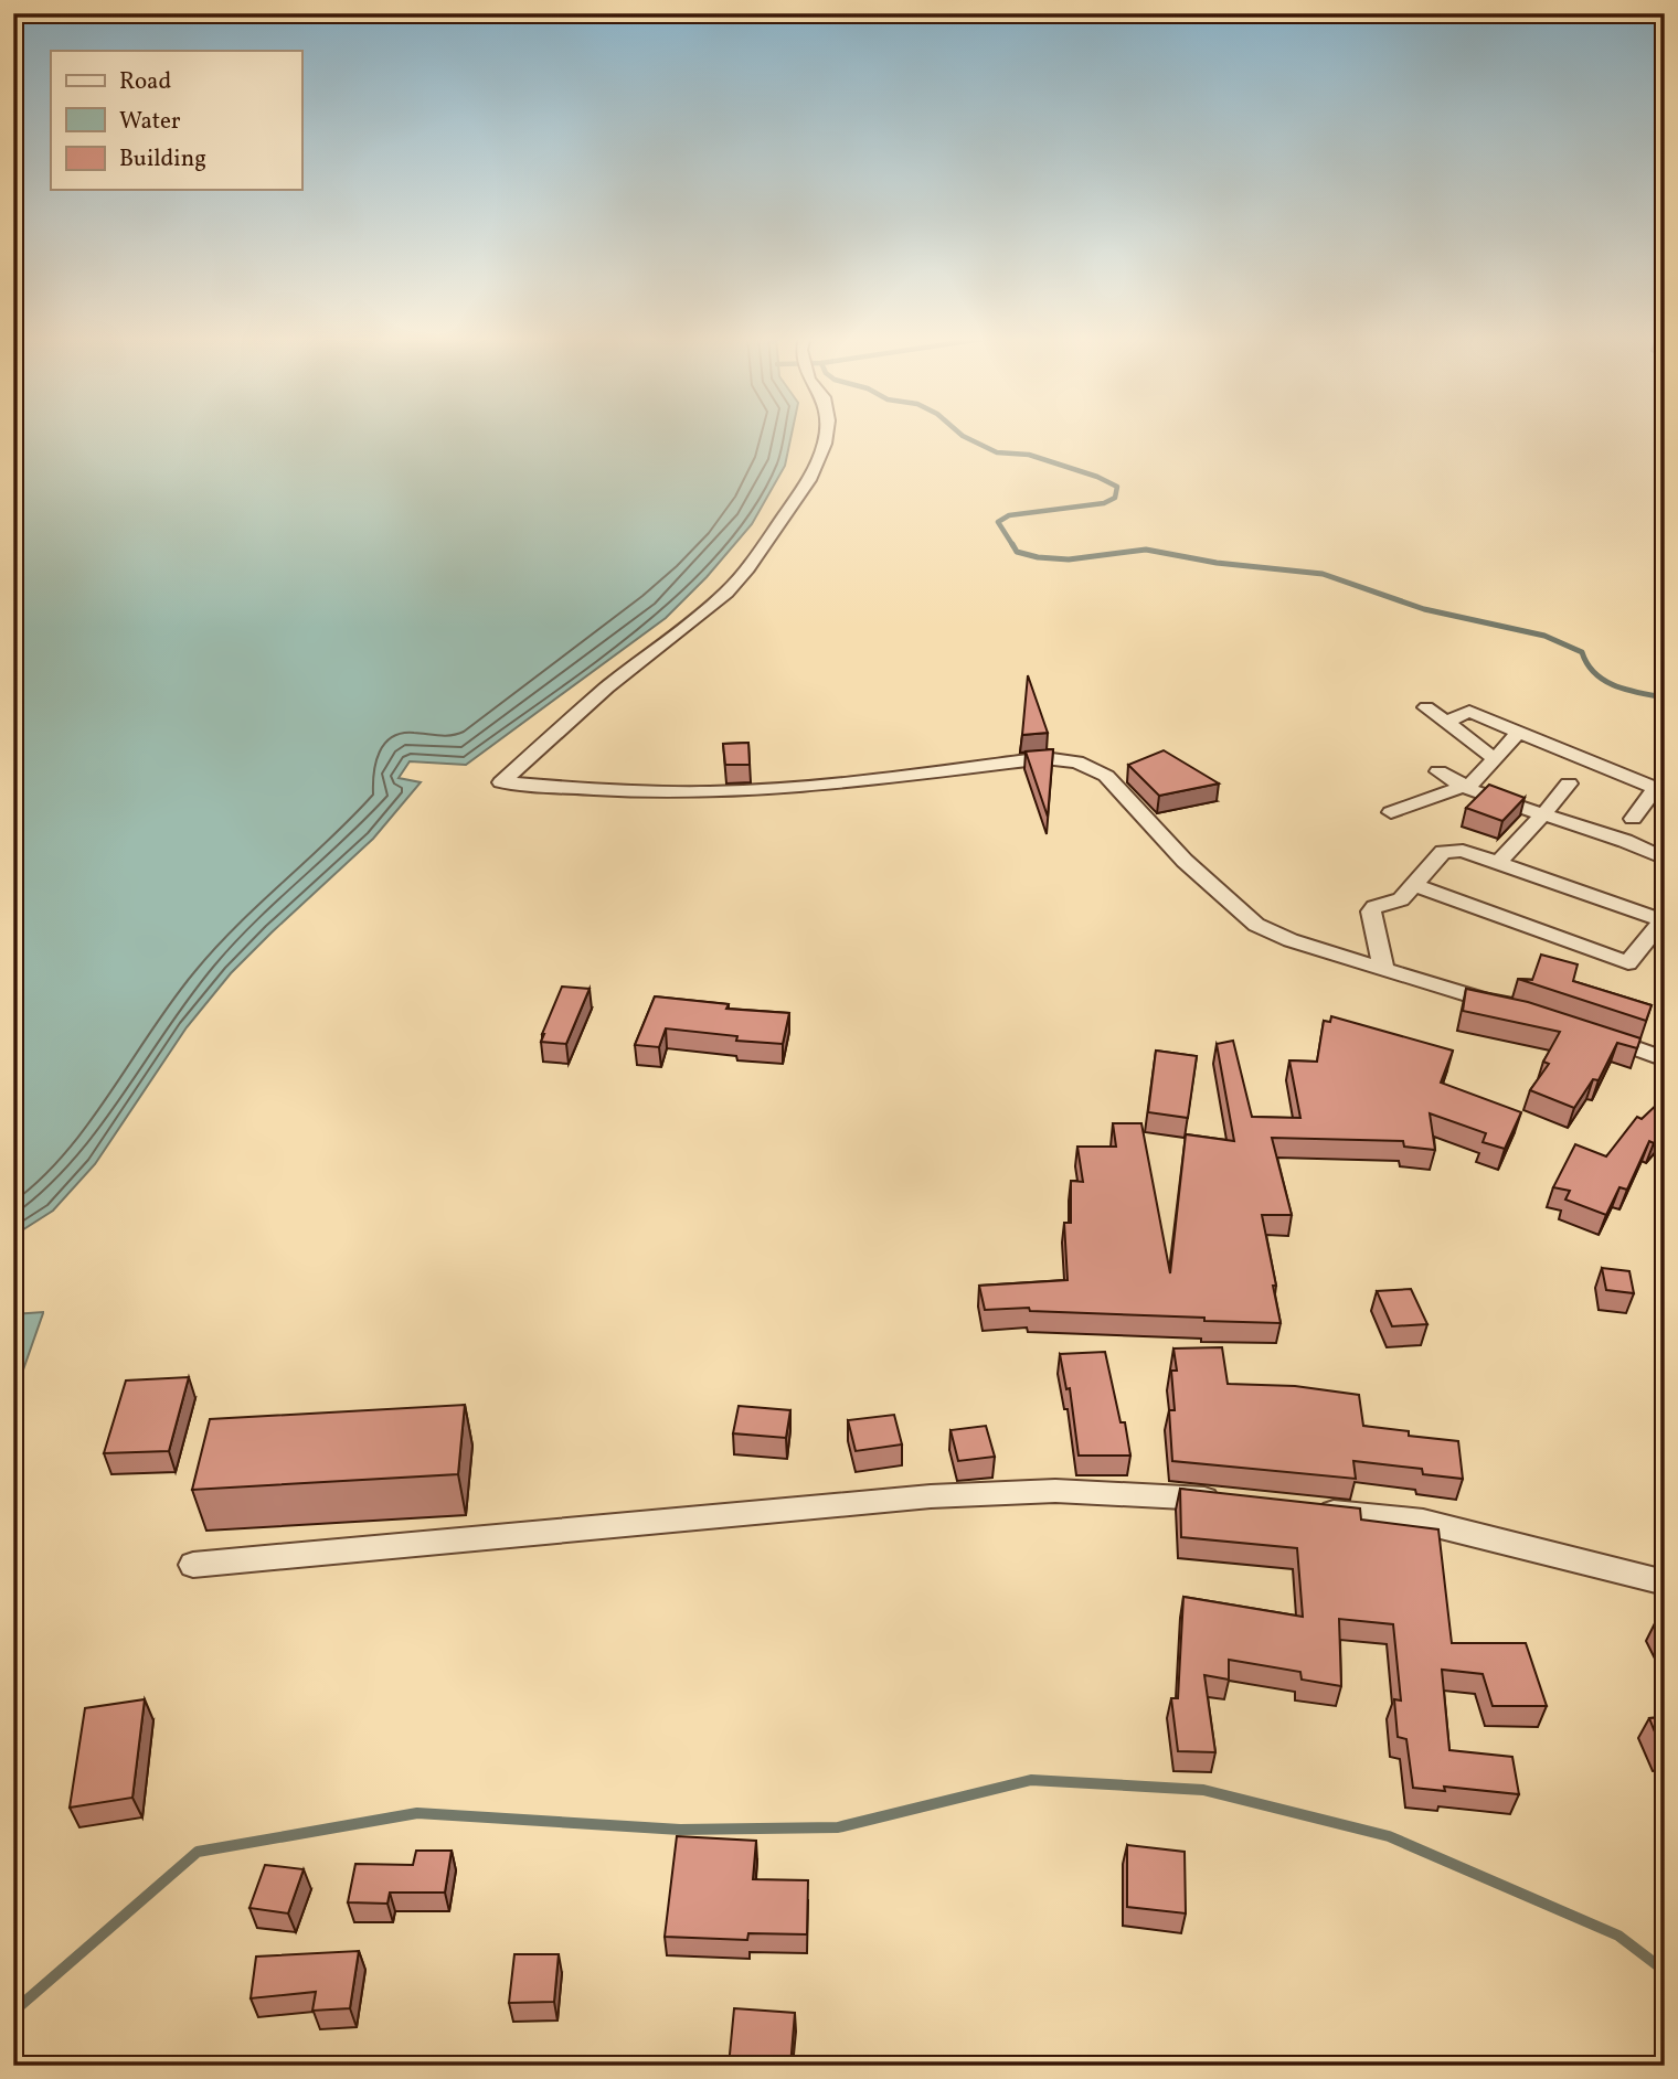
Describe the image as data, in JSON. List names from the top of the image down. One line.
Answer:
{"legend":["Road","Water","Building"]}
